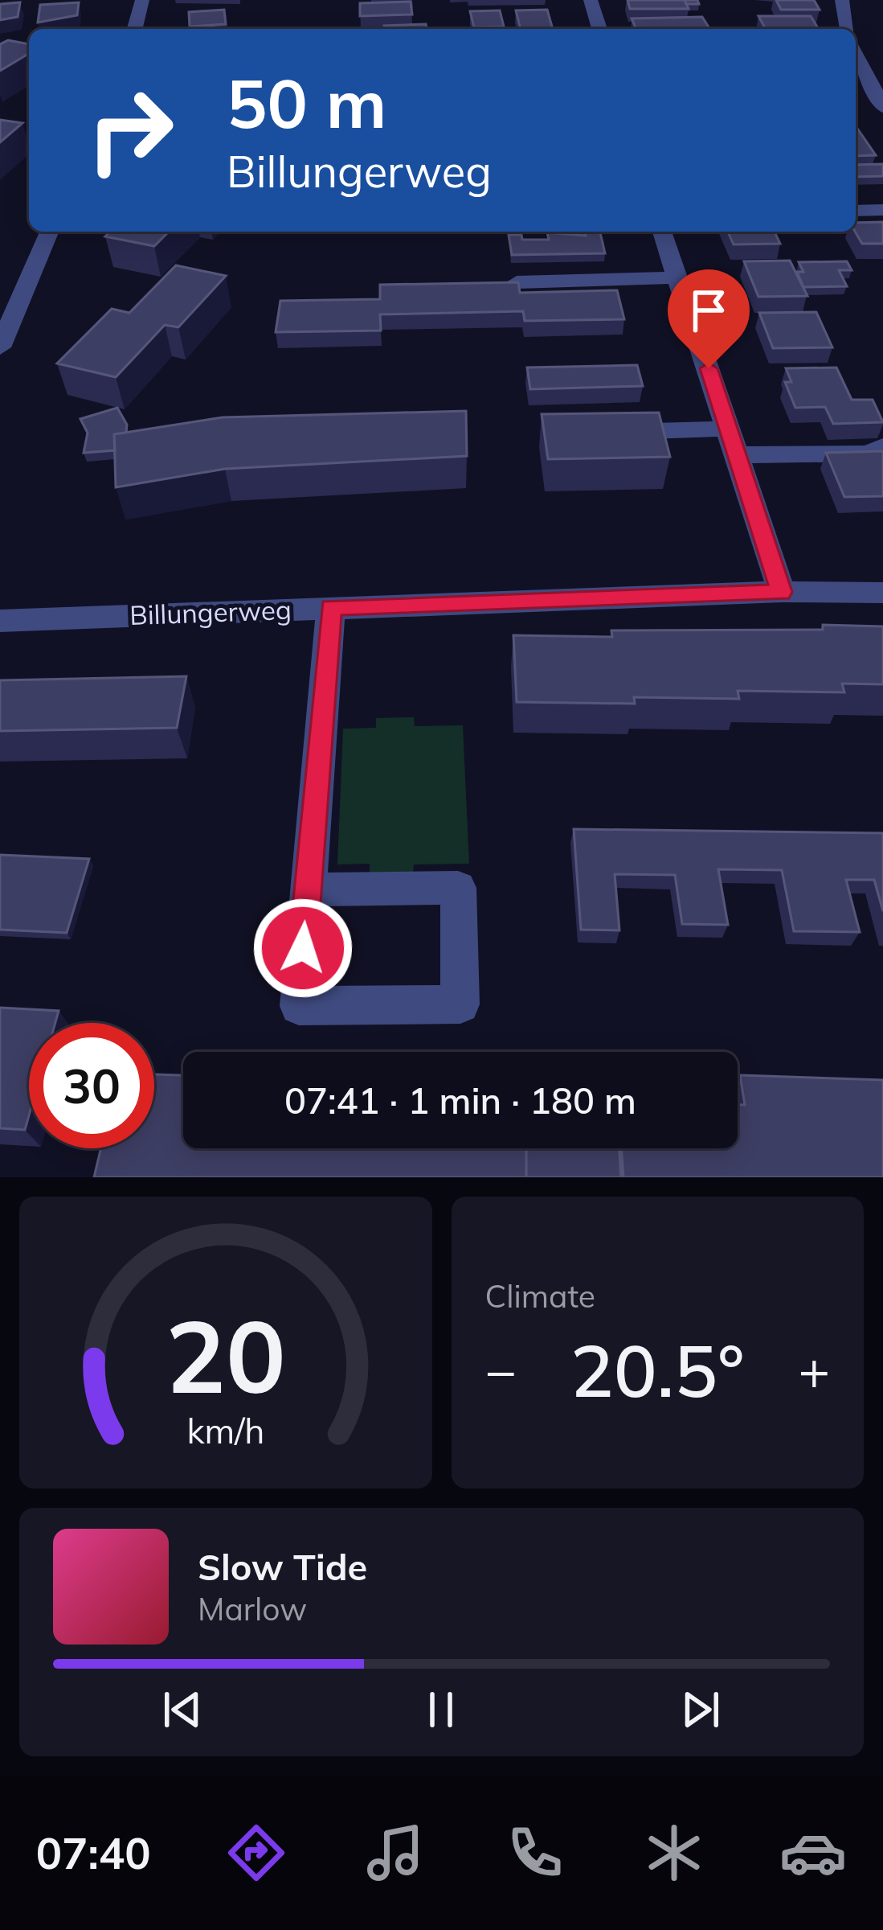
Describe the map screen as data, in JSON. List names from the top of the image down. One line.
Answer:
{"streets":{"street":["Billungerweg"]},"page":{"turn":["50 m","Billungerweg"],"limit":"30","trip":"07:41 · 1 min · 180 m","tile":"Climate","heat":["−","20.5°","+"],"song":["Slow Tide","Marlow"],"tabs":"07:40","gauge":["20","km/h"]}}
